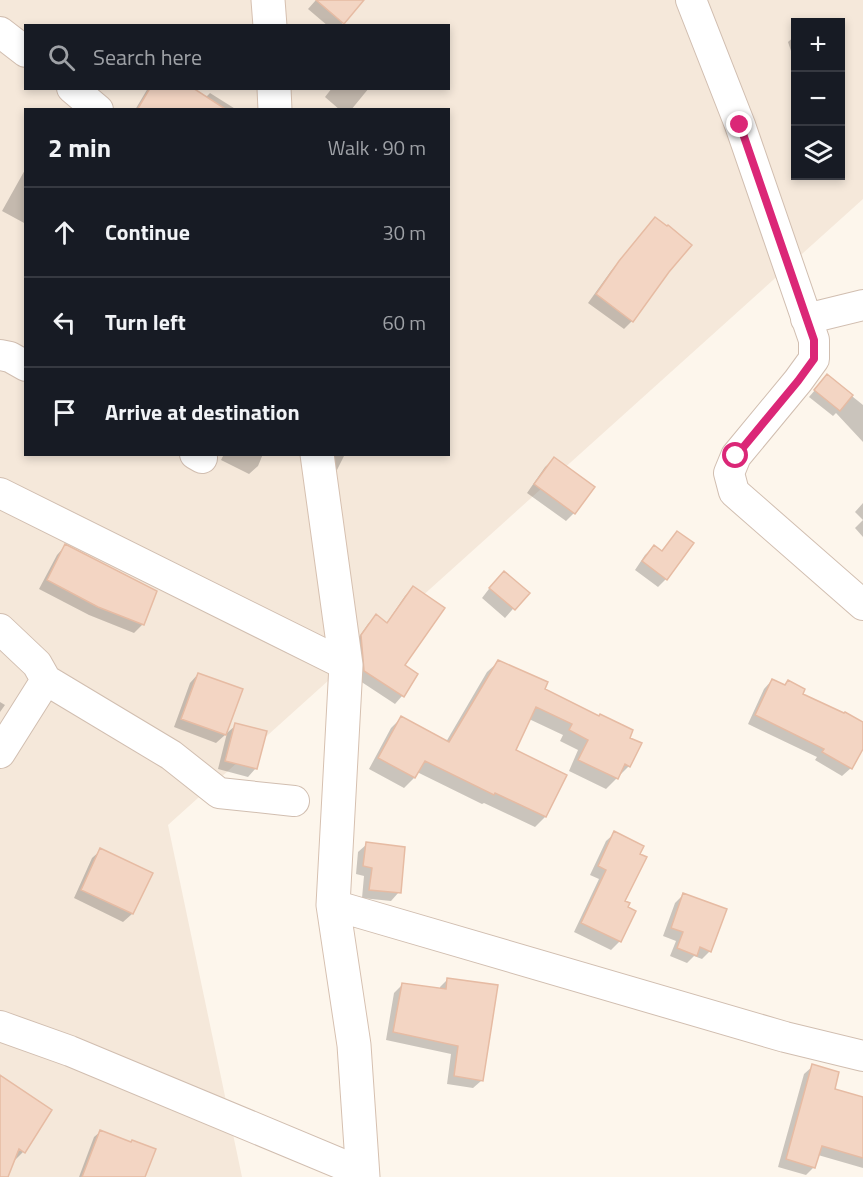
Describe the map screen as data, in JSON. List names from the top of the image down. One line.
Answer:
{"page":{"map_buttons":["+","−"],"search":"Search here","heading":["2 min","Walk · 90 m"],"list":[["Continue","30 m"],["Turn left","60 m"],"Arrive at destination"]}}
